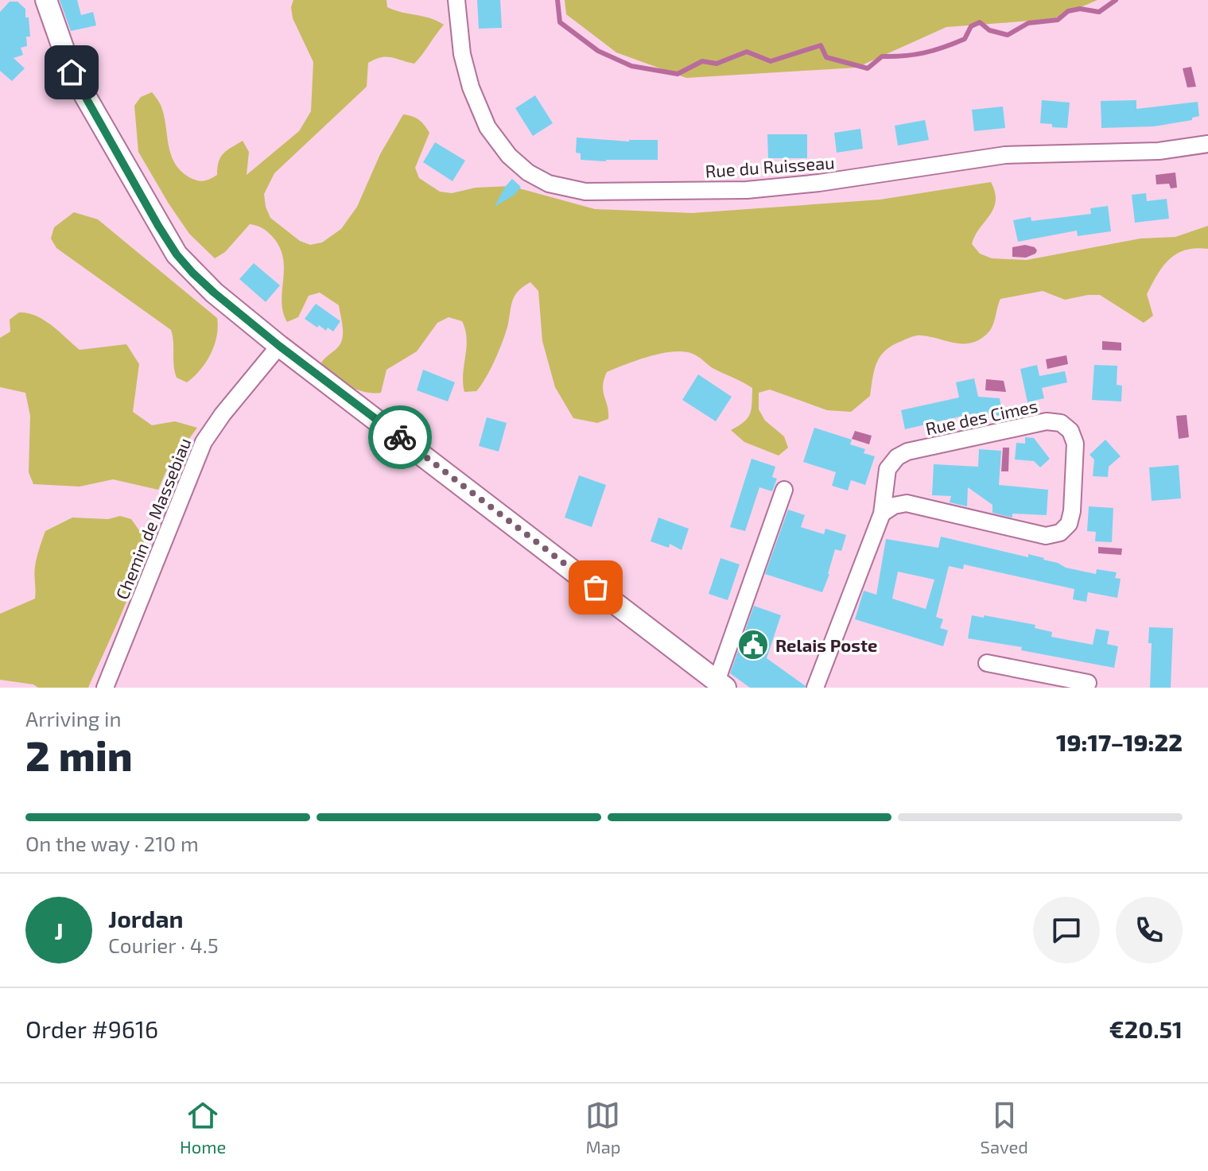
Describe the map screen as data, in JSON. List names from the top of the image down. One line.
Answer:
{"streets":{"street":["Rue du Ruisseau","Rue des Cimes","Chemin de Massebiau"]},"places":{"public building":["Relais Poste"]},"page":{"heading":["2 min","Arriving in","19:17–19:22"],"panel":["Jordan","Courier · 4.5","Order #9616","€20.51"],"bar":"On the way · 210 m","round":"J","tabs":["Home","Map","Saved"]}}
